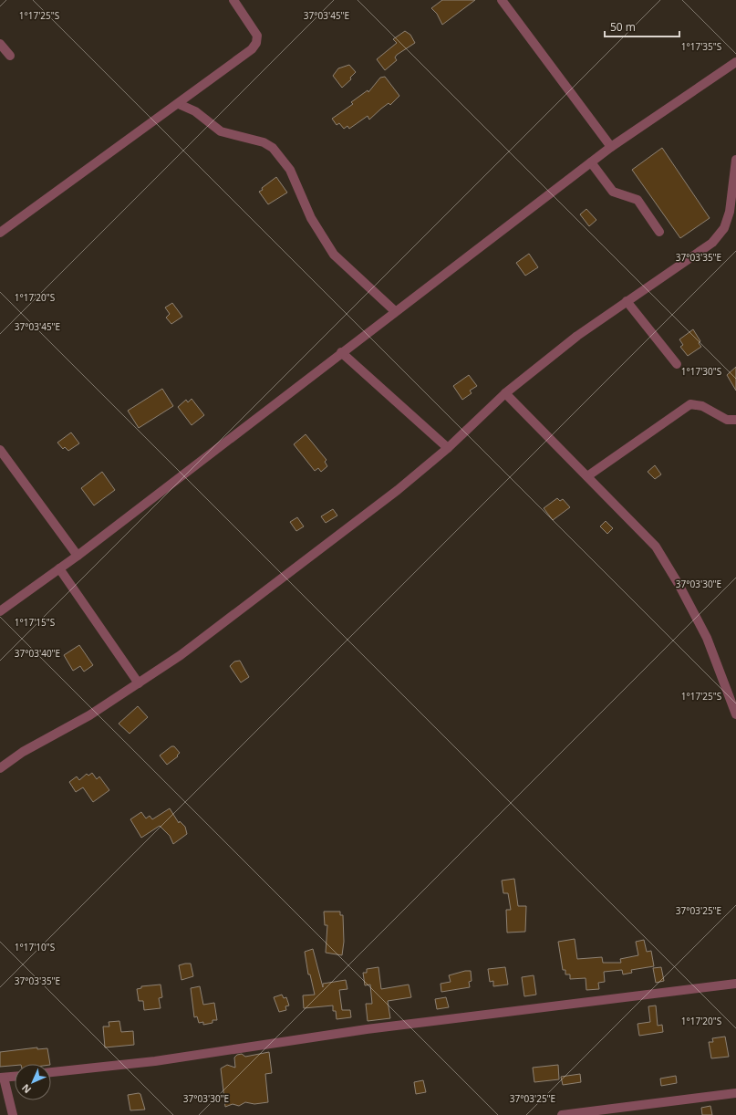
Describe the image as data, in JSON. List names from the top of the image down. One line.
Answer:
{"scale_bar":"50 m","north":"bottom left","coordinates":["1°17'25\"S","37°03'45\"E","1°17'35\"S","37°03'35\"E","1°17'20\"S","1°17'30\"S","37°03'30\"E","1°17'15\"S","37°03'40\"E","37°03'25\"E","1°17'10\"S"]}
